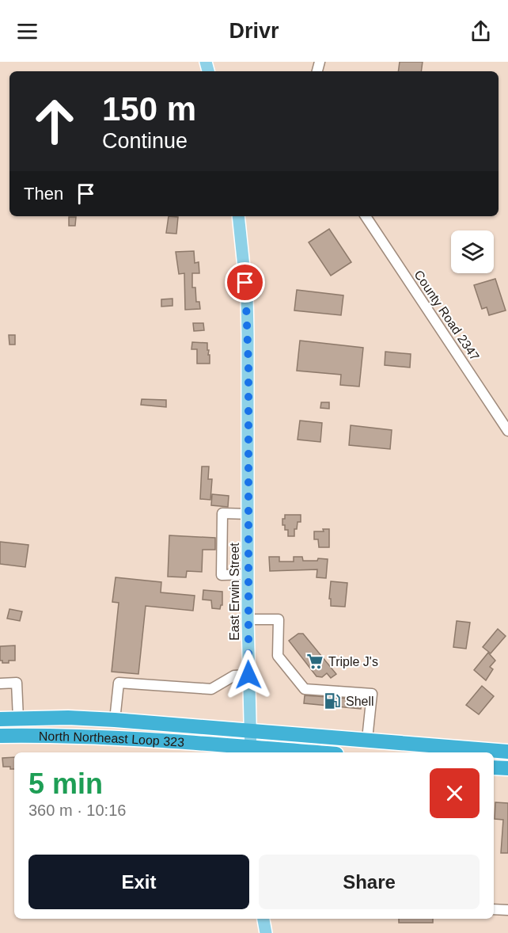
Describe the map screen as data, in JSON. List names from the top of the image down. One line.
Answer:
{"streets":{"highway":["North Northeast Loop 323"],"main road":["East Erwin Street"],"street":["County Road 2347"]},"crossings":[["East Erwin Street","North Northeast Loop 323"]],"places":{"supermarket":["Triple J's"],"fuel station":["Shell"]},"page":{"header":"Drivr","turn":["150 m","Continue"],"then":"Then","heading":["5 min","360 m · 10:16"],"buttons":["Exit","Share"]}}
